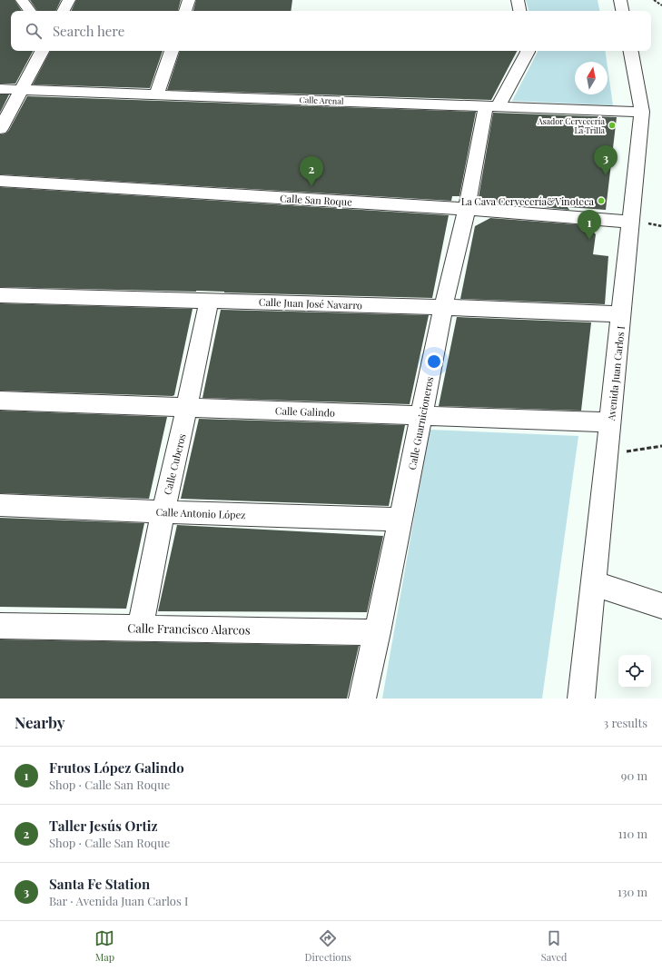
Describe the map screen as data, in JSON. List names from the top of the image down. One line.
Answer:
{"streets":{"street":["Calle Arenal","Calle San Roque","Calle Juan José Navarro","Avenida Juan Carlos I","Calle Galindo","Calle Guarnicioneros","Calle Cuberos","Calle Antonio López","Calle Francisco Alarcos"]},"crossings":[["Calle Arenal","Avenida Juan Carlos I"],["Calle Arenal","Calle Guarnicioneros"],["Calle San Roque","Avenida Juan Carlos I"],["Calle San Roque","Calle Guarnicioneros"],["Calle Juan José Navarro","Avenida Juan Carlos I"],["Calle Juan José Navarro","Calle Guarnicioneros"],["Calle Juan José Navarro","Calle Cuberos"],["Avenida Juan Carlos I","Calle Galindo"],["Calle Galindo","Calle Guarnicioneros"],["Calle Galindo","Calle Cuberos"],["Calle Guarnicioneros","Calle Antonio López"],["Calle Guarnicioneros","Calle Francisco Alarcos"],["Calle Cuberos","Calle Antonio López"],["Calle Cuberos","Calle Francisco Alarcos"]],"places":["Asador Cervecería La Trilla","La Cava Cervecería&Vinoteca"],"north":"top","page":{"search":"Search here","pins":["3","2","1"],"heading":["Nearby","3 results"],"list":[{"mark":"1","name":"Frutos López Galindo","note":"Shop · Calle San Roque","value":"90 m"},{"mark":"2","name":"Taller Jesús Ortiz","note":"Shop · Calle San Roque","value":"110 m"},{"mark":"3","name":"Santa Fe Station","note":"Bar · Avenida Juan Carlos I","value":"130 m"}],"nav":["Map","Directions","Saved"]}}
